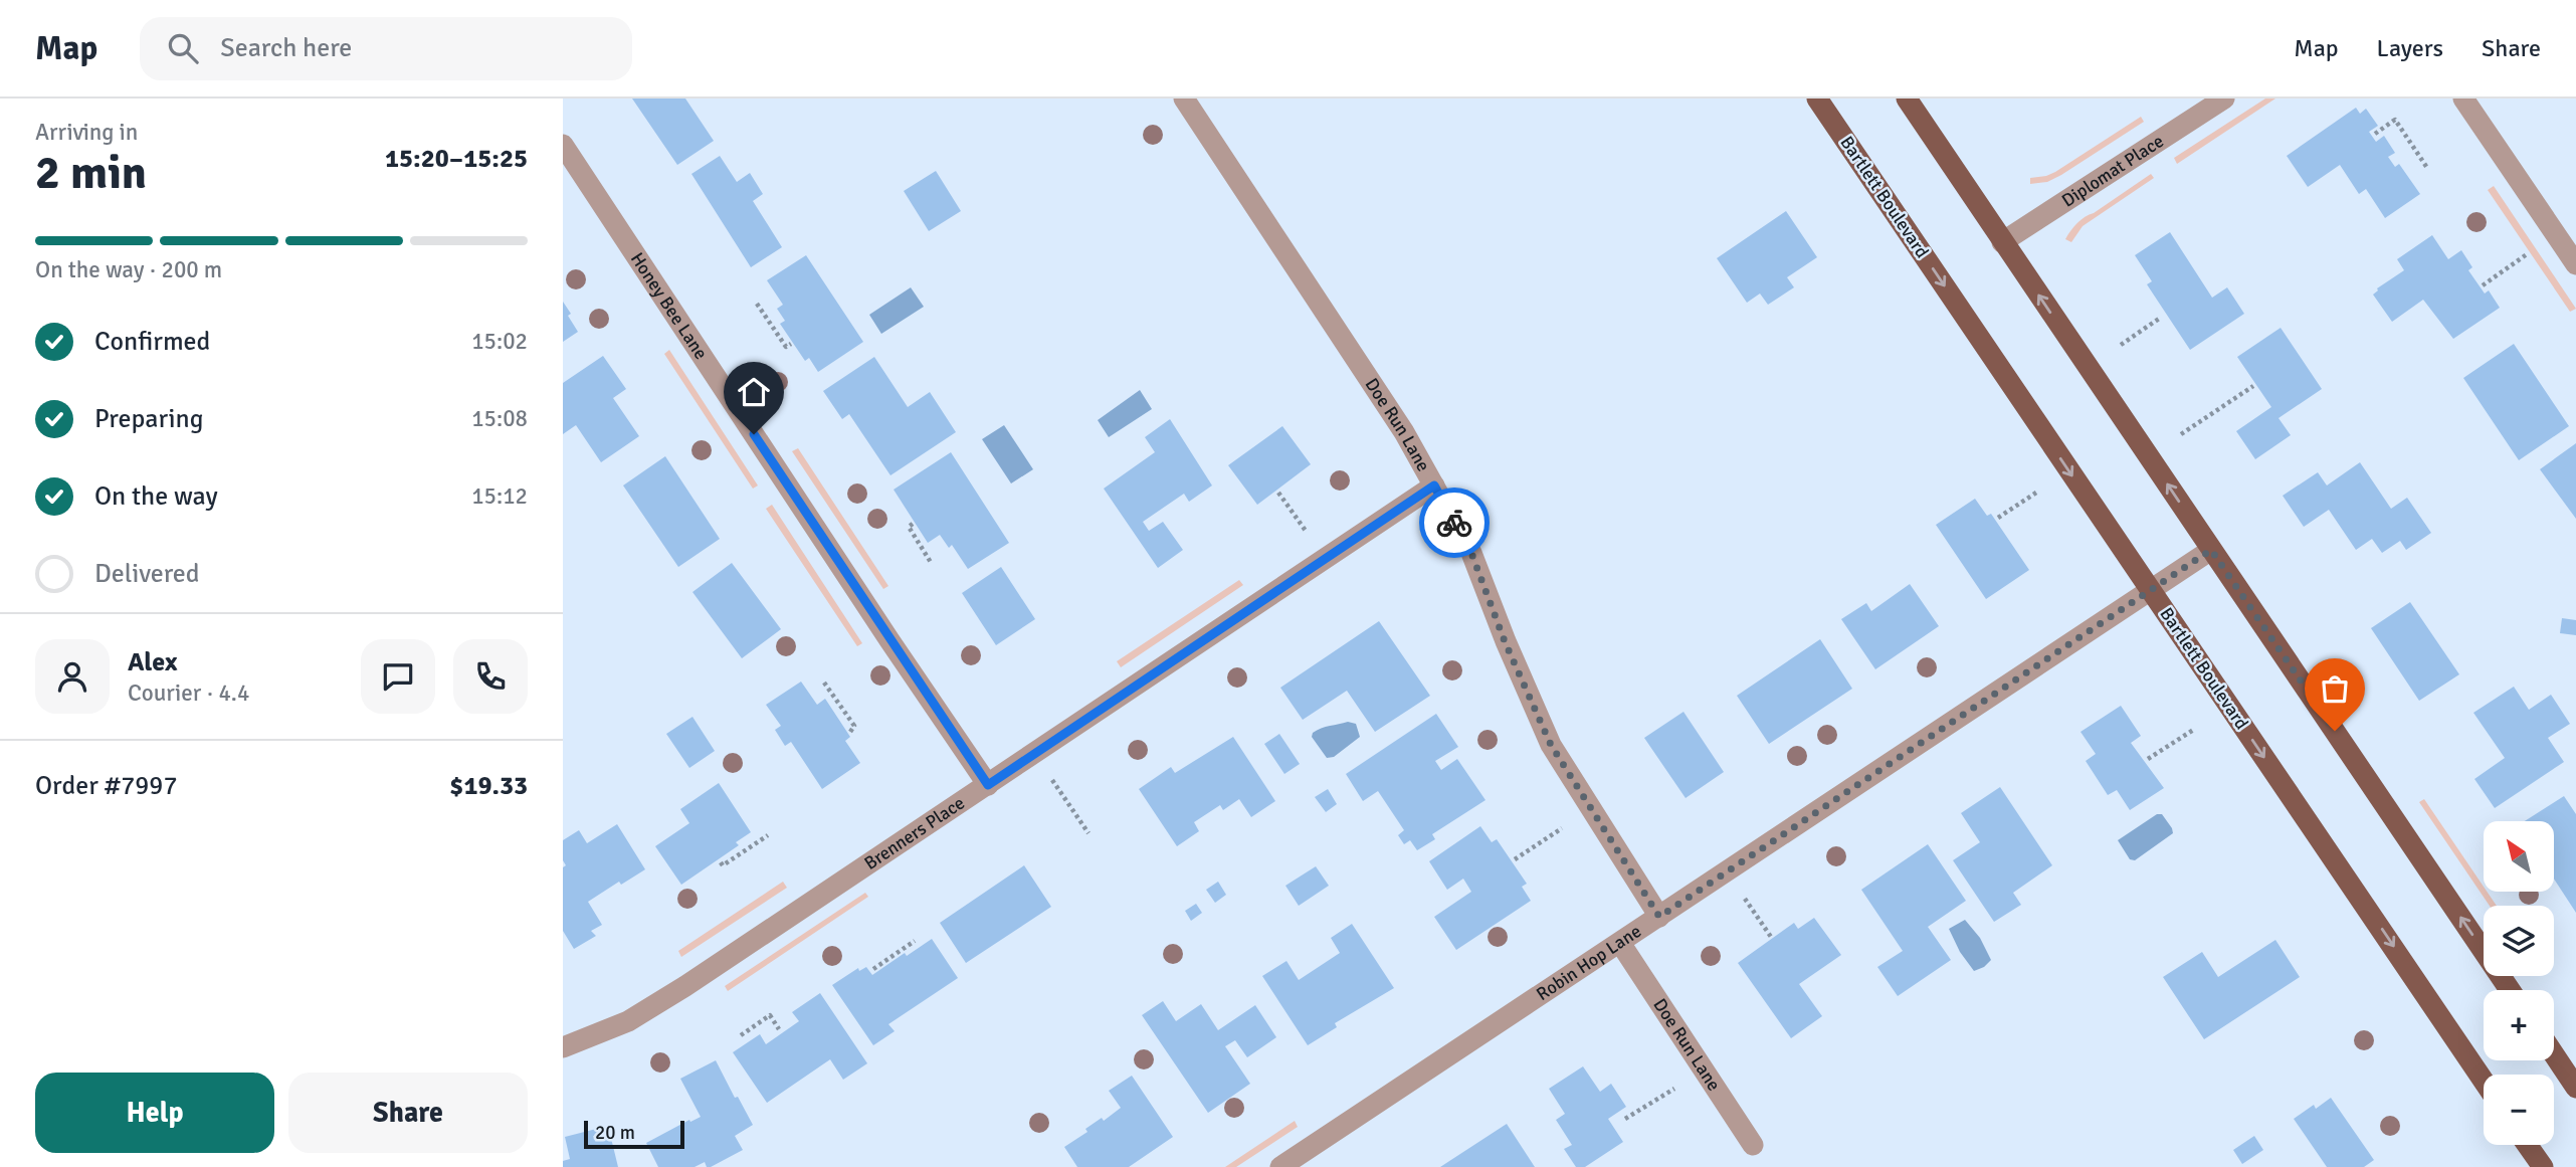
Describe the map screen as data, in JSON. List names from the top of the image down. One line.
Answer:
{"streets":{"main road":["Bartlett Boulevard"],"street":["Diplomat Place","Honey Bee Lane","Doe Run Lane","Brenners Place","Robin Hop Lane"]},"crossings":[["Bartlett Boulevard","Robin Hop Lane"],["Honey Bee Lane","Brenners Place"],["Doe Run Lane","Brenners Place"],["Doe Run Lane","Robin Hop Lane"]],"scale_bar":"20 m","north":"top left","page":{"header":"Map","search":"Search here","nav":["Map","Layers","Share"],"heading":["2 min","Arriving in","15:20–15:25"],"panel":["Alex","Courier · 4.4","Order #7997","$19.33"],"bar":"On the way · 200 m","list":[["Confirmed","15:02"],["Preparing","15:08"],["On the way","15:12"],"Delivered"],"map_buttons":["+","−"],"buttons":["Help","Share"],"scale":"20 m"}}
